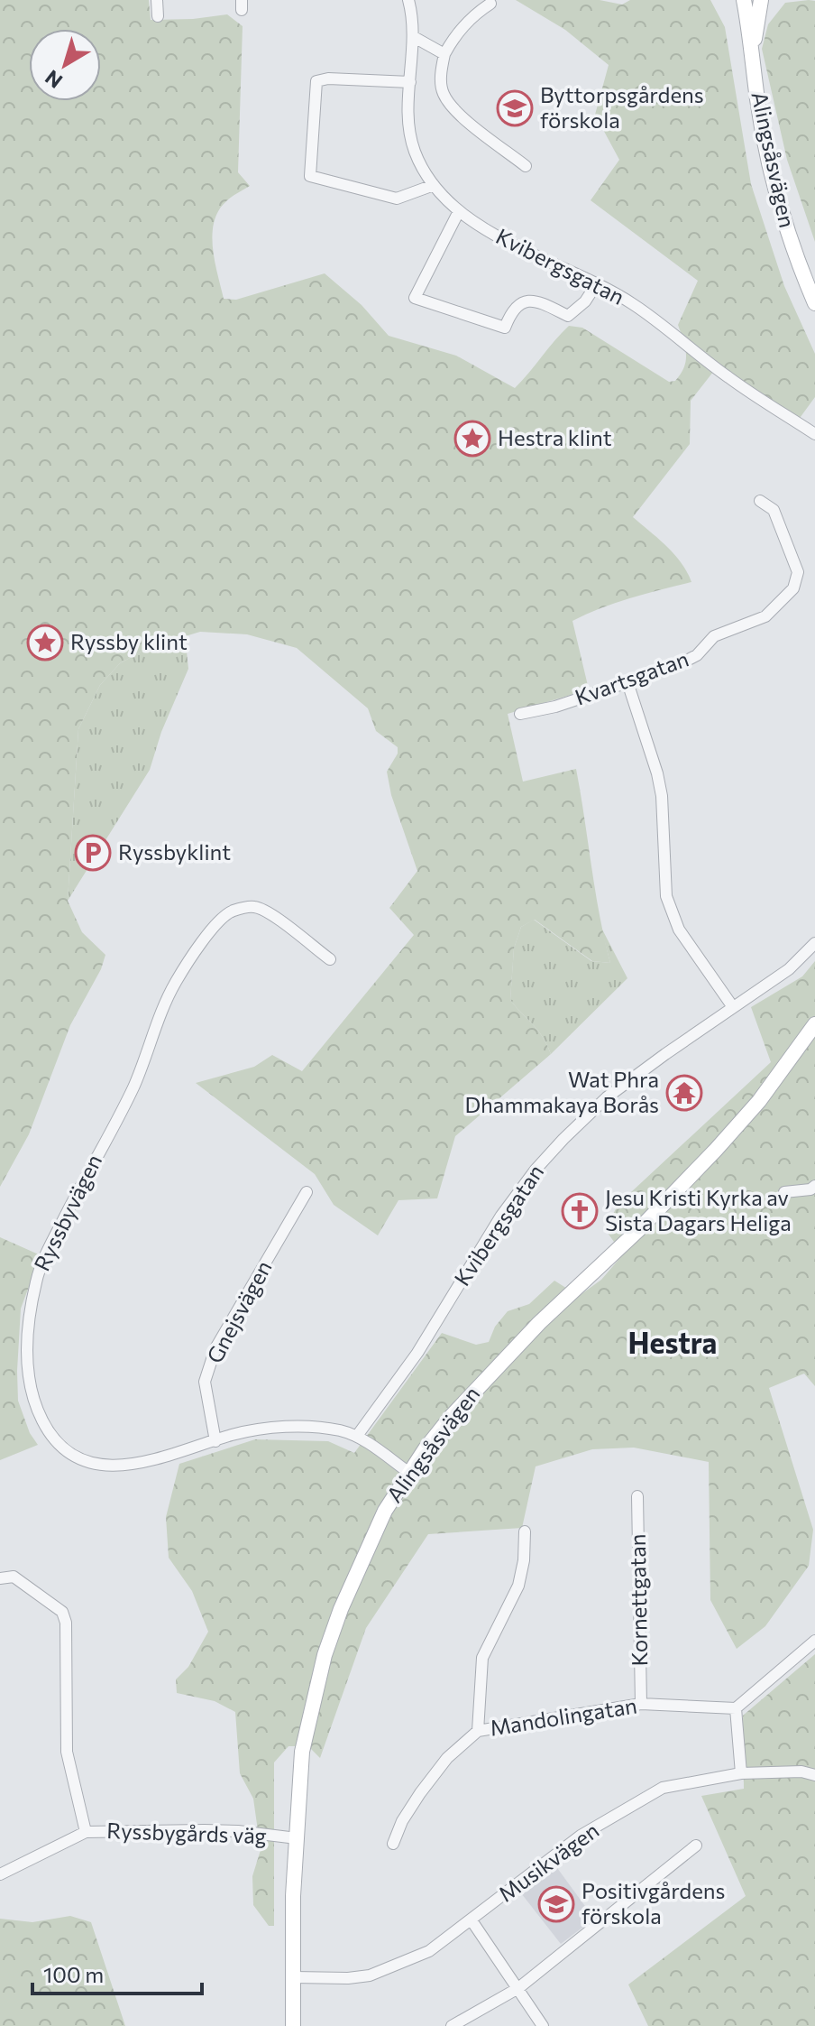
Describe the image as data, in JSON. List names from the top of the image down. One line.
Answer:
{"streets":{"main road":["Alingsåsvägen"],"street":["Kvibergsgatan","Kvartsgatan","Ryssbyvägen","Gnejsvägen","Kornettgatan","Mandolingatan","Ryssbygårds väg","Musikvägen"]},"crossings":[["Alingsåsvägen","Ryssbyvägen"],["Alingsåsvägen","Ryssbygårds väg"],["Alingsåsvägen","Musikvägen"],["Kvibergsgatan","Ryssbyvägen"],["Ryssbyvägen","Gnejsvägen"],["Kornettgatan","Mandolingatan"]],"districts":["Hestra"],"places":{"school or university":["Byttorpsgårdens förskola","Positivgårdens förskola"],"place":["Hestra klint","Ryssby klint"],"parking":["Ryssbyklint"],"temple":["Wat Phra Dhammakaya Borås"],"church":["Jesu Kristi Kyrka av Sista Dagars Heliga"]},"scale_bar":"100 m","north":"bottom left"}
